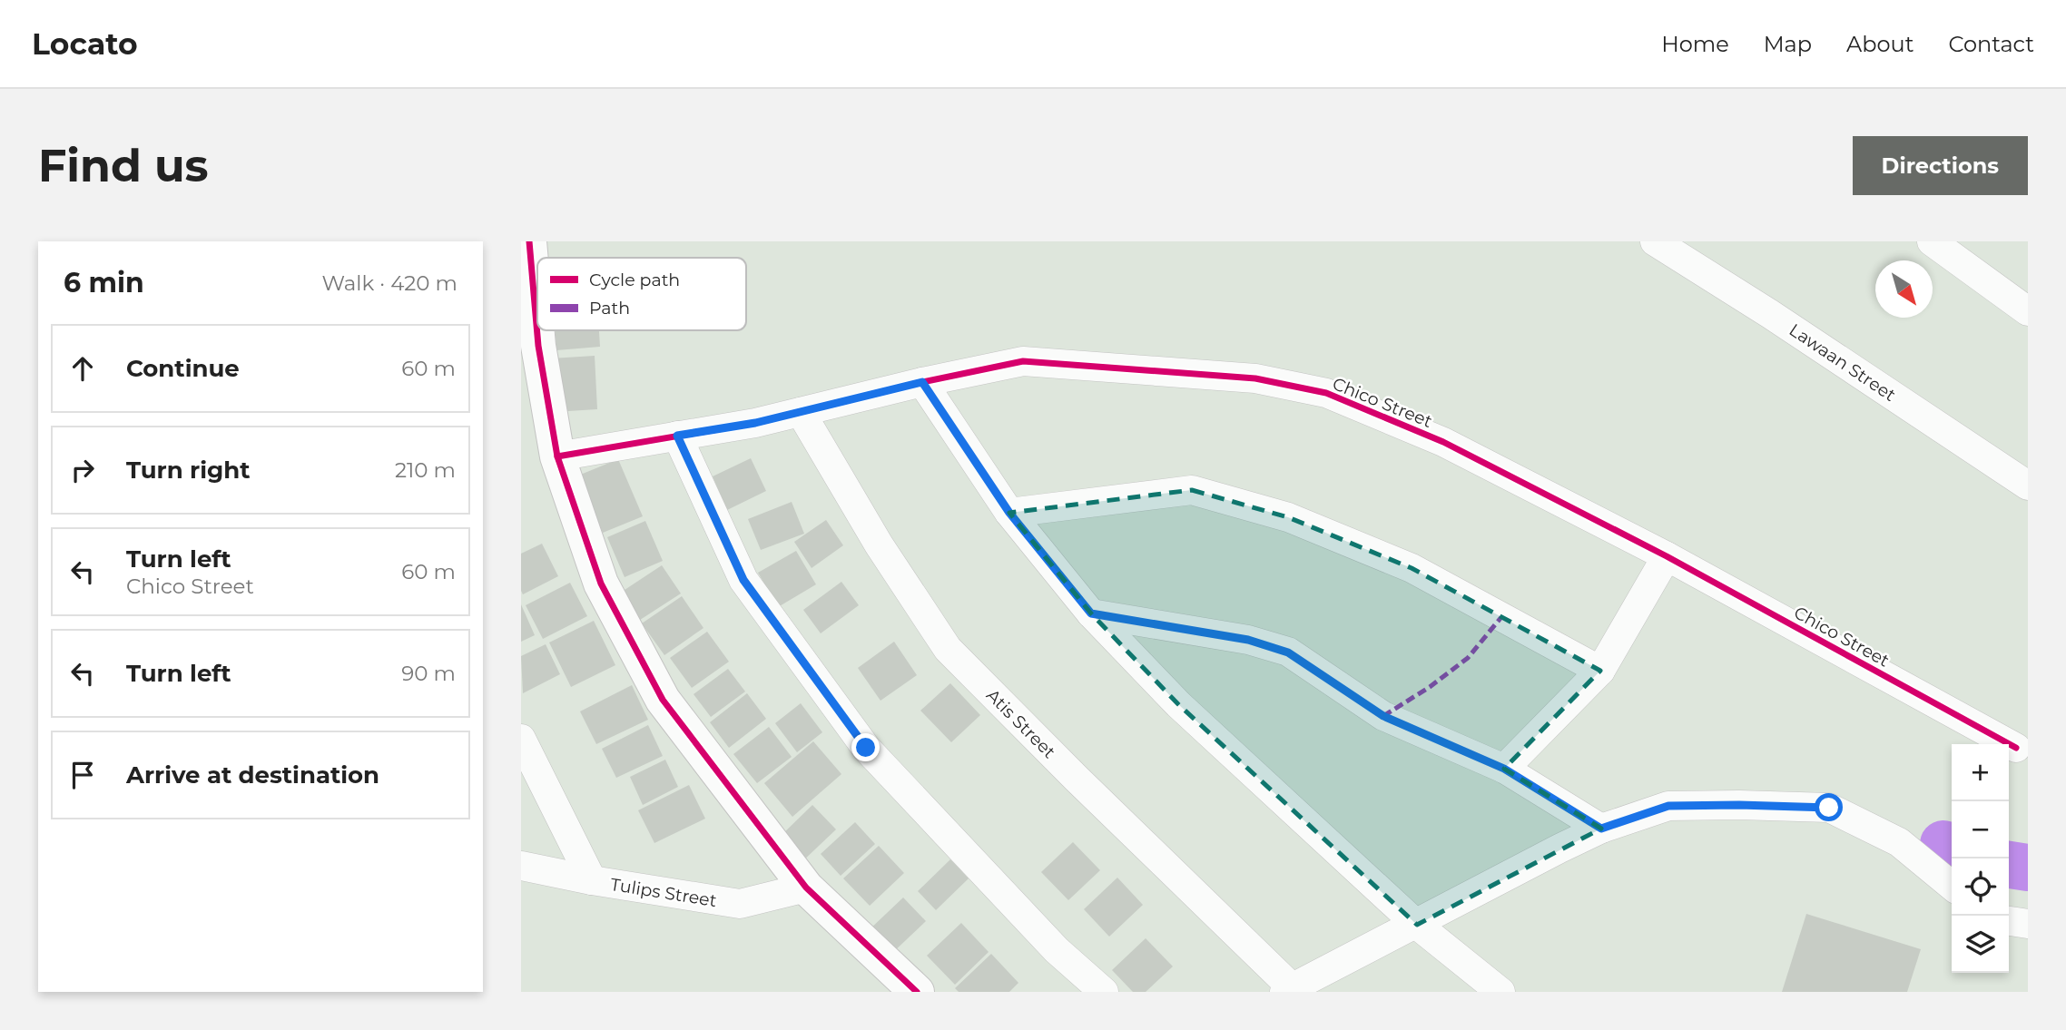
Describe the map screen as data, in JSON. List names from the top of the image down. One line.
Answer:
{"streets":{"street":["Lawaan Street","Chico Street","Atis Street","Tulips Street"]},"crossings":[["Chico Street","Atis Street"]],"legend":["Cycle path","Path"],"north":"bottom right","page":{"header":"Locato","nav":["Home","Map","About","Contact"],"buttons":"Directions","title":"Find us","heading":["6 min","Walk · 420 m"],"list":[["Continue","60 m"],["Turn right","210 m"],["Turn left","Chico Street","60 m"],["Turn left","90 m"],"Arrive at destination"],"map_buttons":["+","−"]}}
